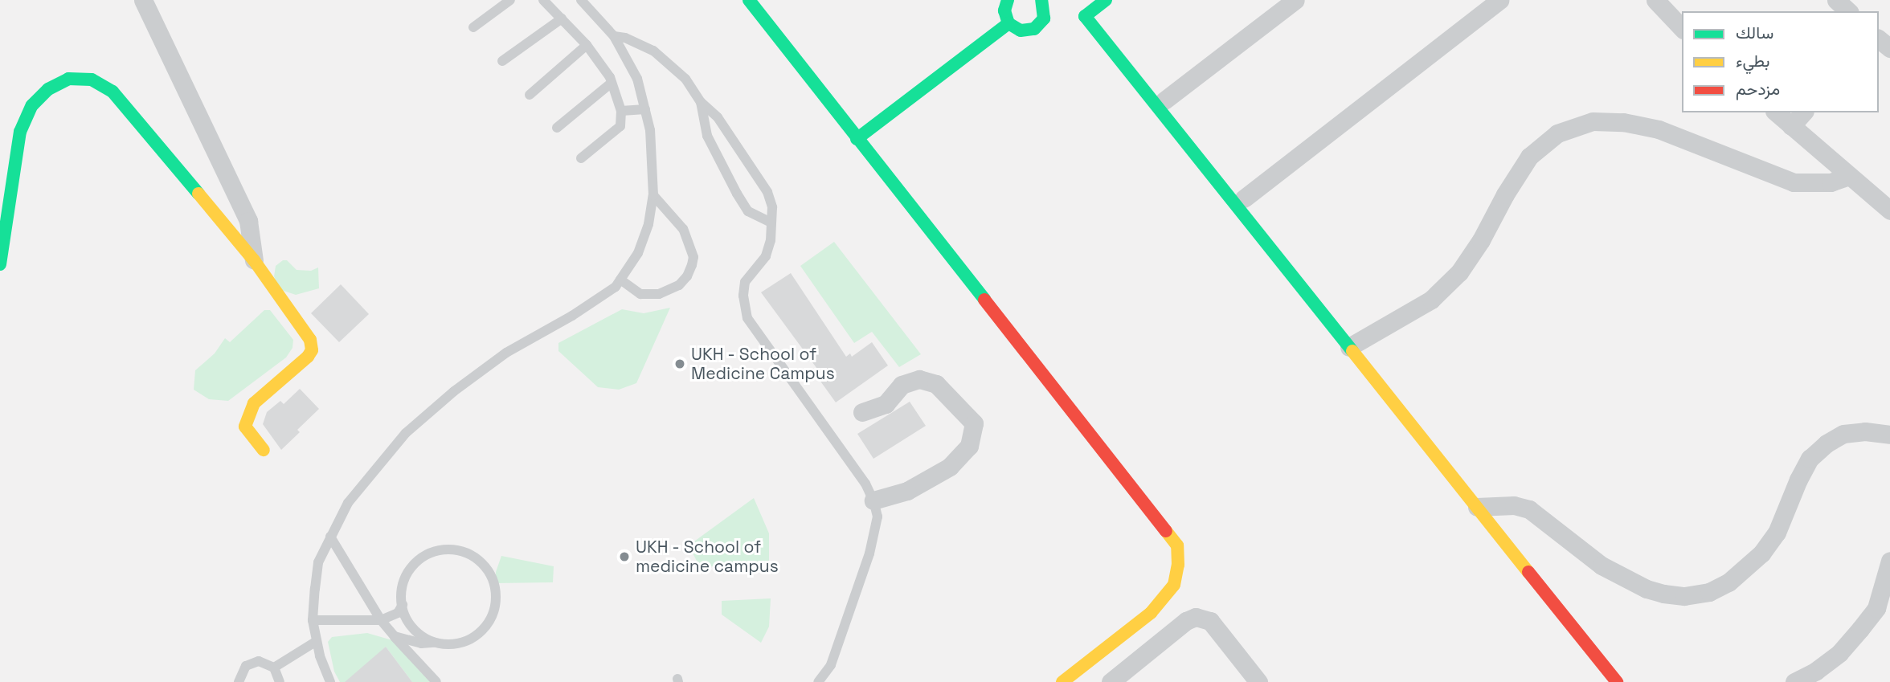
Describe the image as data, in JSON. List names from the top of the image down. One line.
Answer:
{"places":["UKH - School of Medicine Campus","UKH - School of medicine campus"],"legend":["سالك","بطيء","مزدحم"]}
